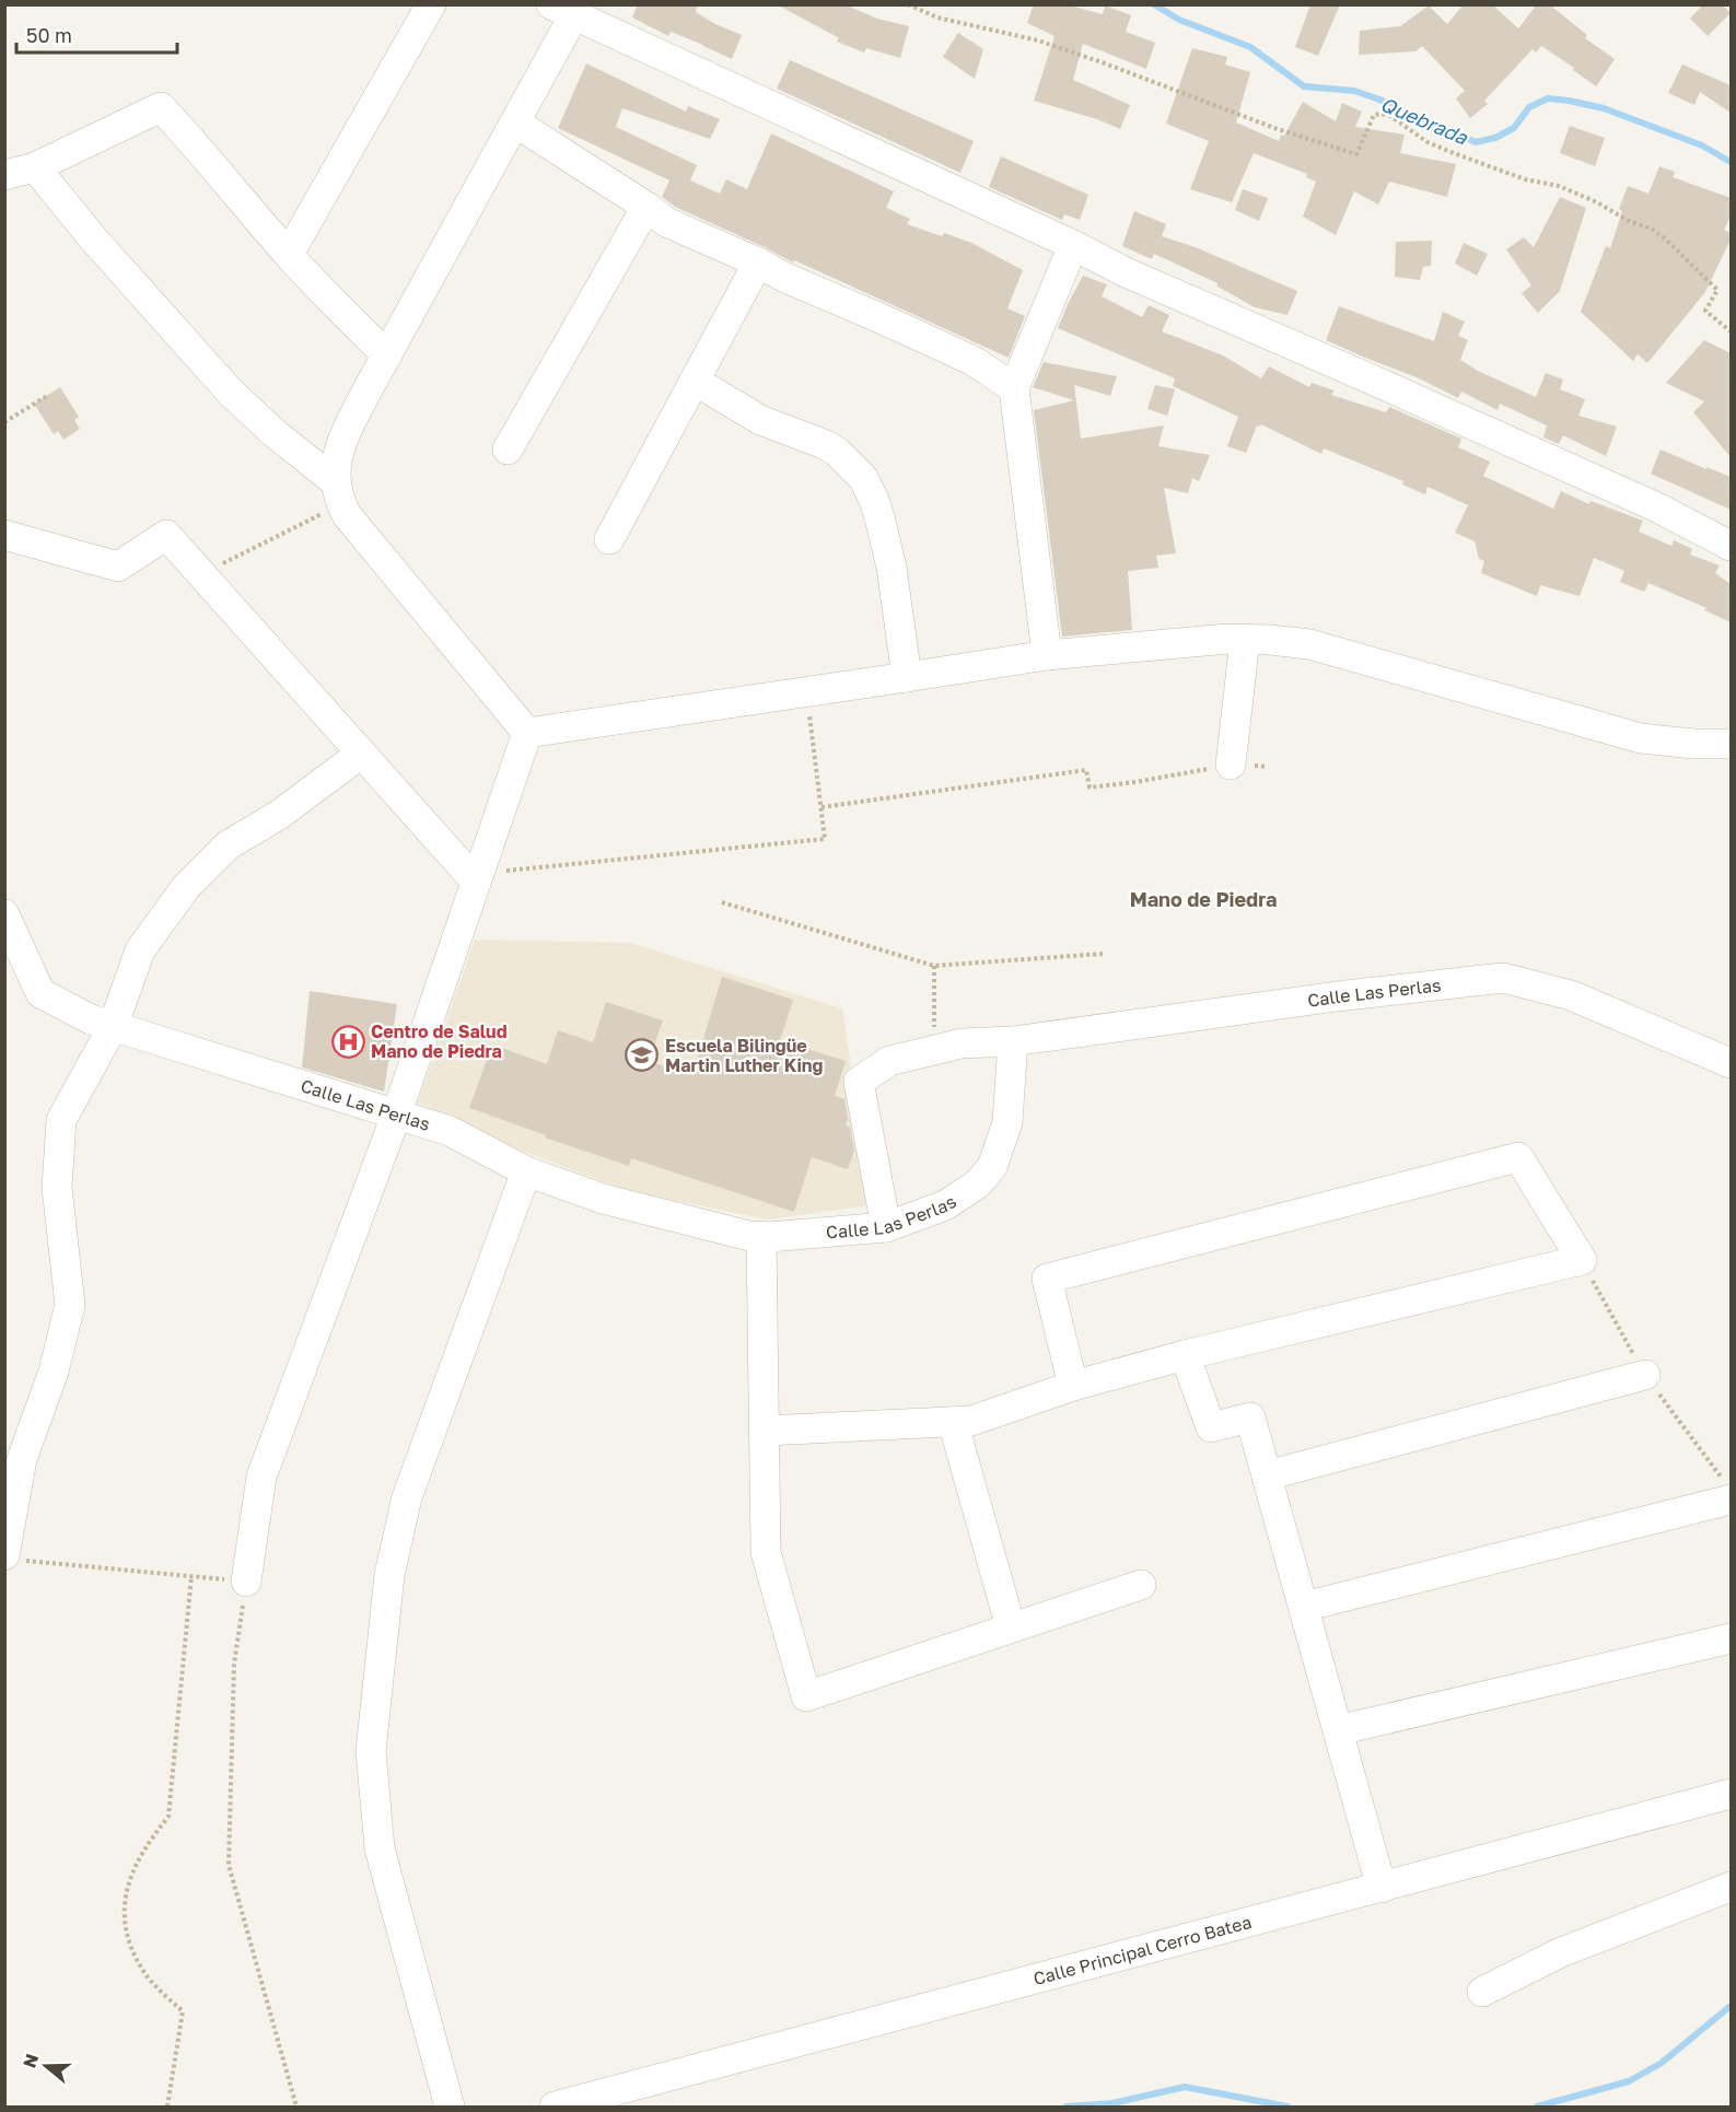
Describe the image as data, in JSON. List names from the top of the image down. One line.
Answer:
{"streets":{"street":["Calle Las Perlas","Calle Principal Cerro Batea"]},"districts":["Mano de Piedra"],"water":["Quebrada"],"places":{"hospital":["Centro de Salud Mano de Piedra"],"school or university":["Escuela Bilingüe Martin Luther King"]},"scale_bar":"50 m","north":"left"}
